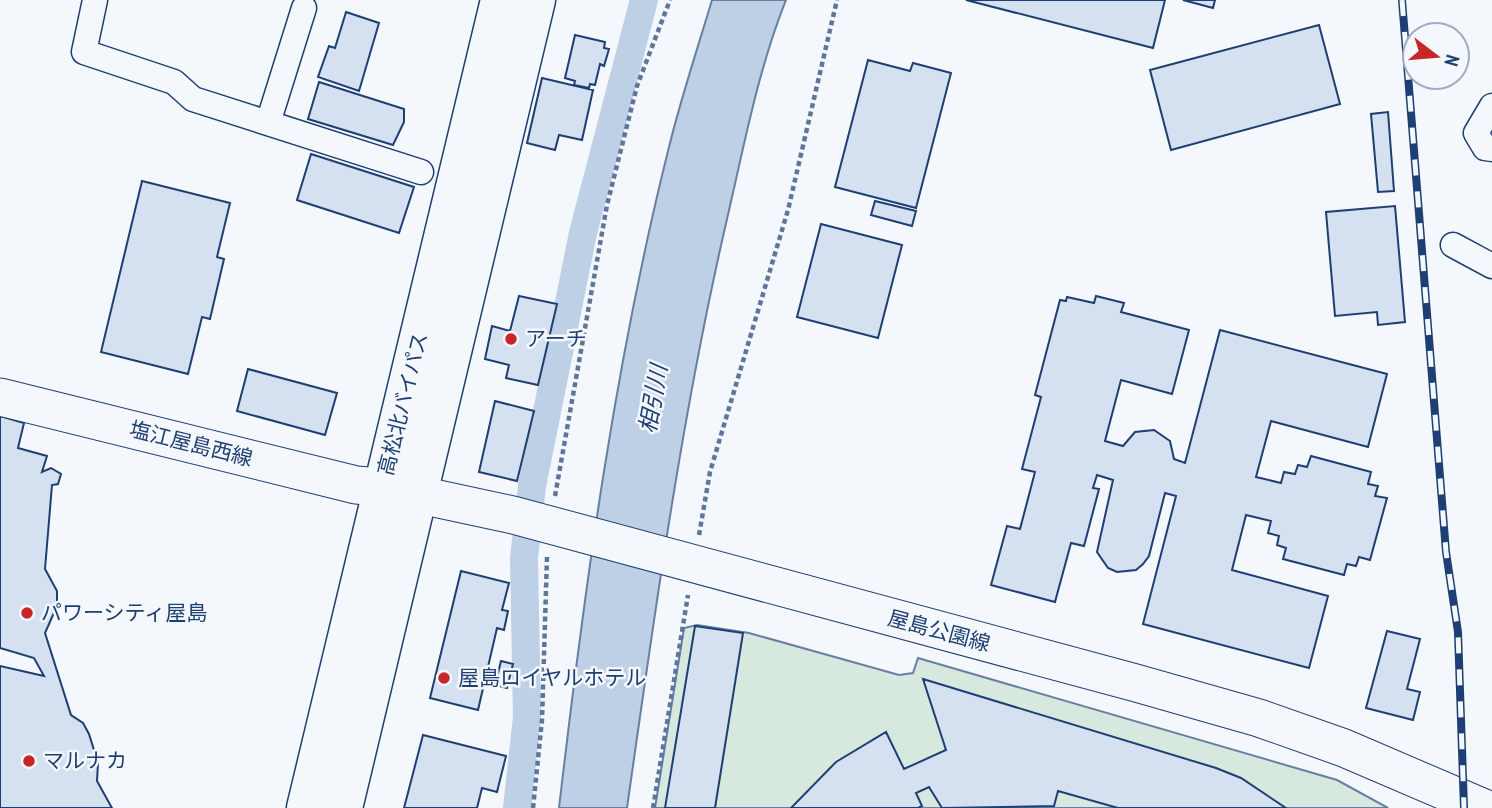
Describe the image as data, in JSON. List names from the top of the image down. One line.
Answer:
{"streets":{"highway":["高松北バイパス"],"main road":["塩江屋島西線","屋島公園線"]},"crossings":[["高松北バイパス","塩江屋島西線"],["高松北バイパス","屋島公園線"],["塩江屋島西線","屋島公園線"]],"water":["相引川"],"places":["アーチ","パワーシティ屋島","屋島ロイヤルホテル","マルナカ"],"north":"right"}
